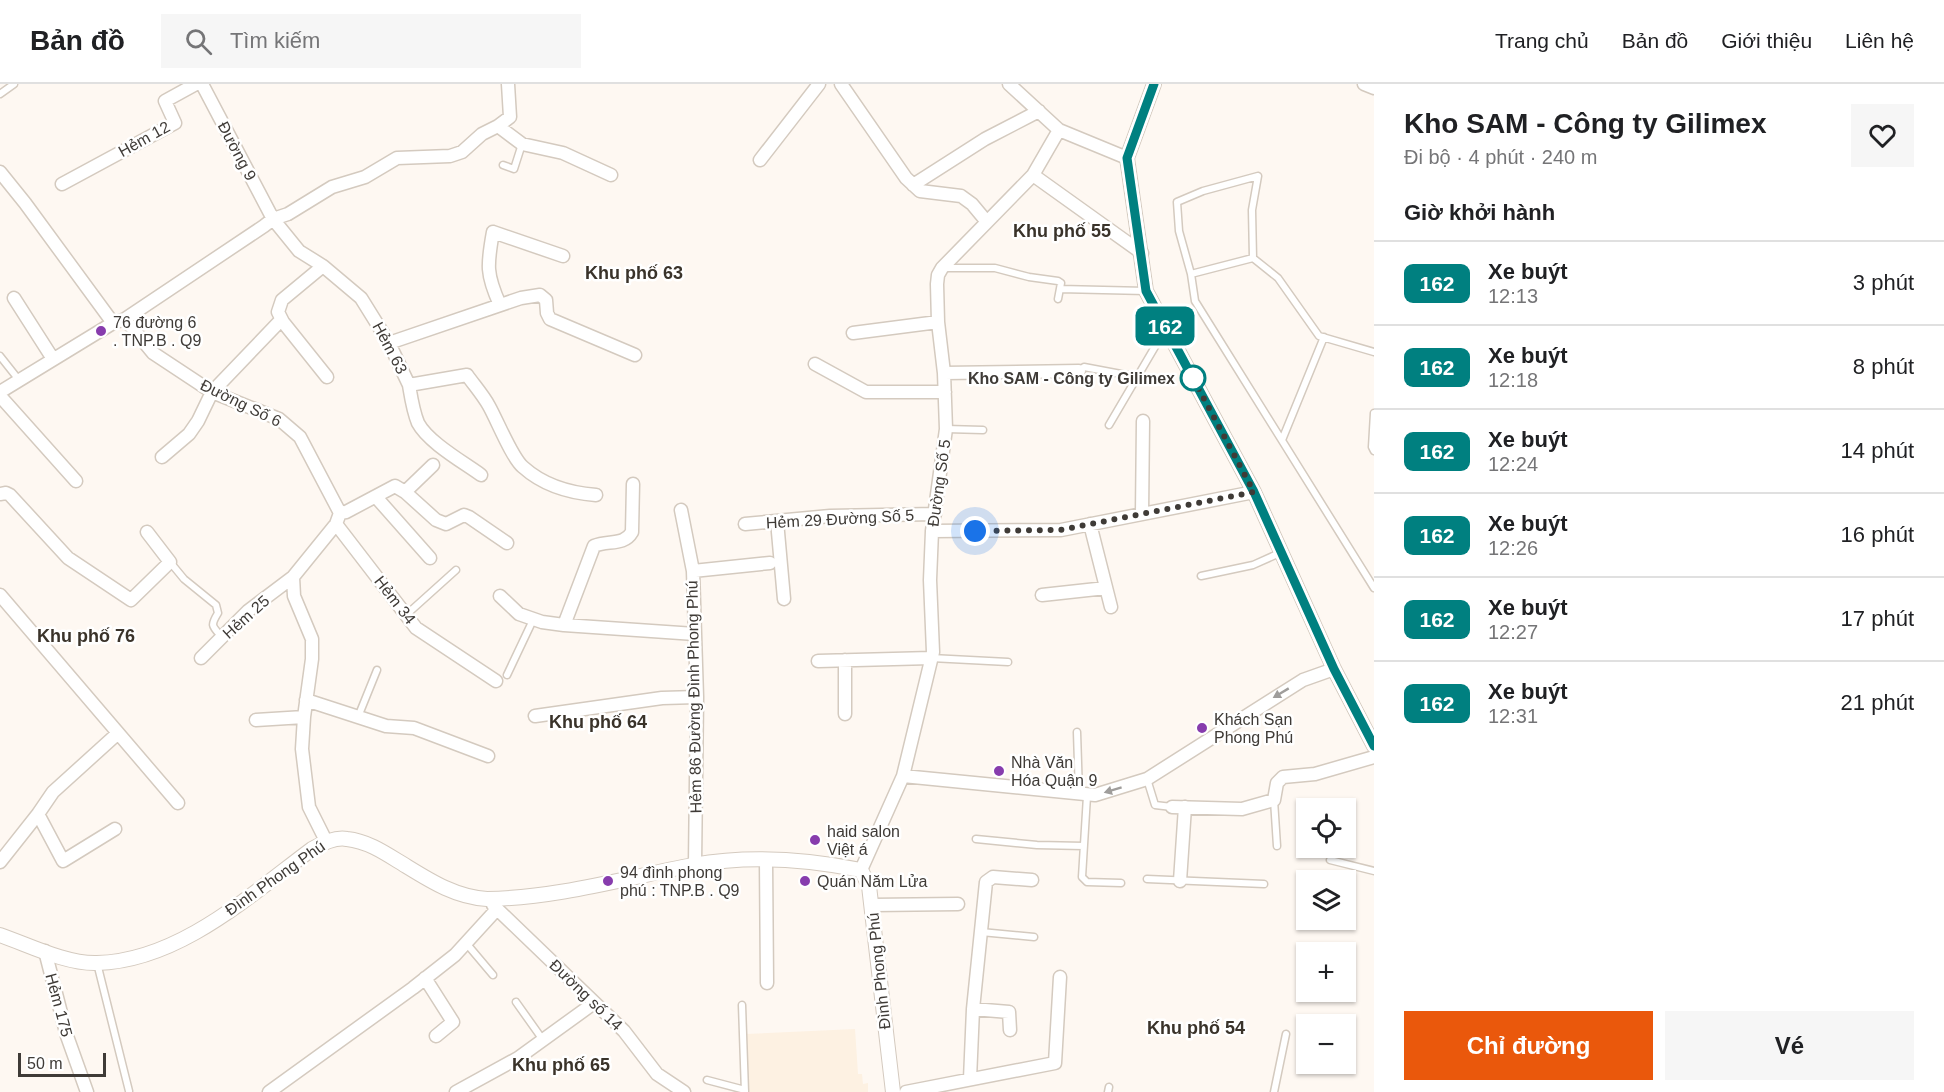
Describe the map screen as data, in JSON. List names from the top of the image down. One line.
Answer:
{"streets":{"street":["Hẻm 12","Đường 9","Hẻm 63","Đường Số 6","Đường Số 5","Hẻm 29 Đường Số 5","Hẻm 34","Hẻm 25","Hẻm 86 Đường Đình Phong Phú","Đình Phong Phú","Đường số 14","Hẻm 175"]},"crossings":[["Đường 9","Hẻm 63"],["Đường Số 6","Hẻm 34"],["Đường Số 5","Hẻm 29 Đường Số 5"],["Đường Số 5","Đình Phong Phú"],["Hẻm 86 Đường Đình Phong Phú","Đình Phong Phú"],["Đình Phong Phú","Đường số 14"],["Đình Phong Phú","Hẻm 175"]],"districts":["Khu phố 55","Khu phố 63","Khu phố 76","Khu phố 64","Khu phố 54","Khu phố 65"],"places":["76 đường 6 . TNP.B . Q9","Kho SAM - Công ty Gilimex","Khách Sạn Phong Phú","Nhà Văn Hóa Quận 9","haid salon Việt á","94 đình phong phú : TNP.B . Q9","Quán Năm Lửa"],"lines":["bus line 162"],"scale_bar":"50 m","page":{"header":"Bản đồ","search":"Tìm kiếm","nav":["Trang chủ","Bản đồ","Giới thiệu","Liên hệ"],"on_map":"162","heading":[["Kho SAM - Công ty Gilimex","Đi bộ · 4 phút · 240 m"],"Giờ khởi hành"],"list":[{"mark":"162","name":"Xe buýt","note":"12:13","value":"3 phút"},{"mark":"162","name":"Xe buýt","note":"12:18","value":"8 phút"},{"mark":"162","name":"Xe buýt","note":"12:24","value":"14 phút"},{"mark":"162","name":"Xe buýt","note":"12:26","value":"16 phút"},{"mark":"162","name":"Xe buýt","note":"12:27","value":"17 phút"},{"mark":"162","name":"Xe buýt","note":"12:31","value":"21 phút"}],"map_buttons":["+","−"],"buttons":["Chỉ đường","Vé"],"scale":"50 m"}}
